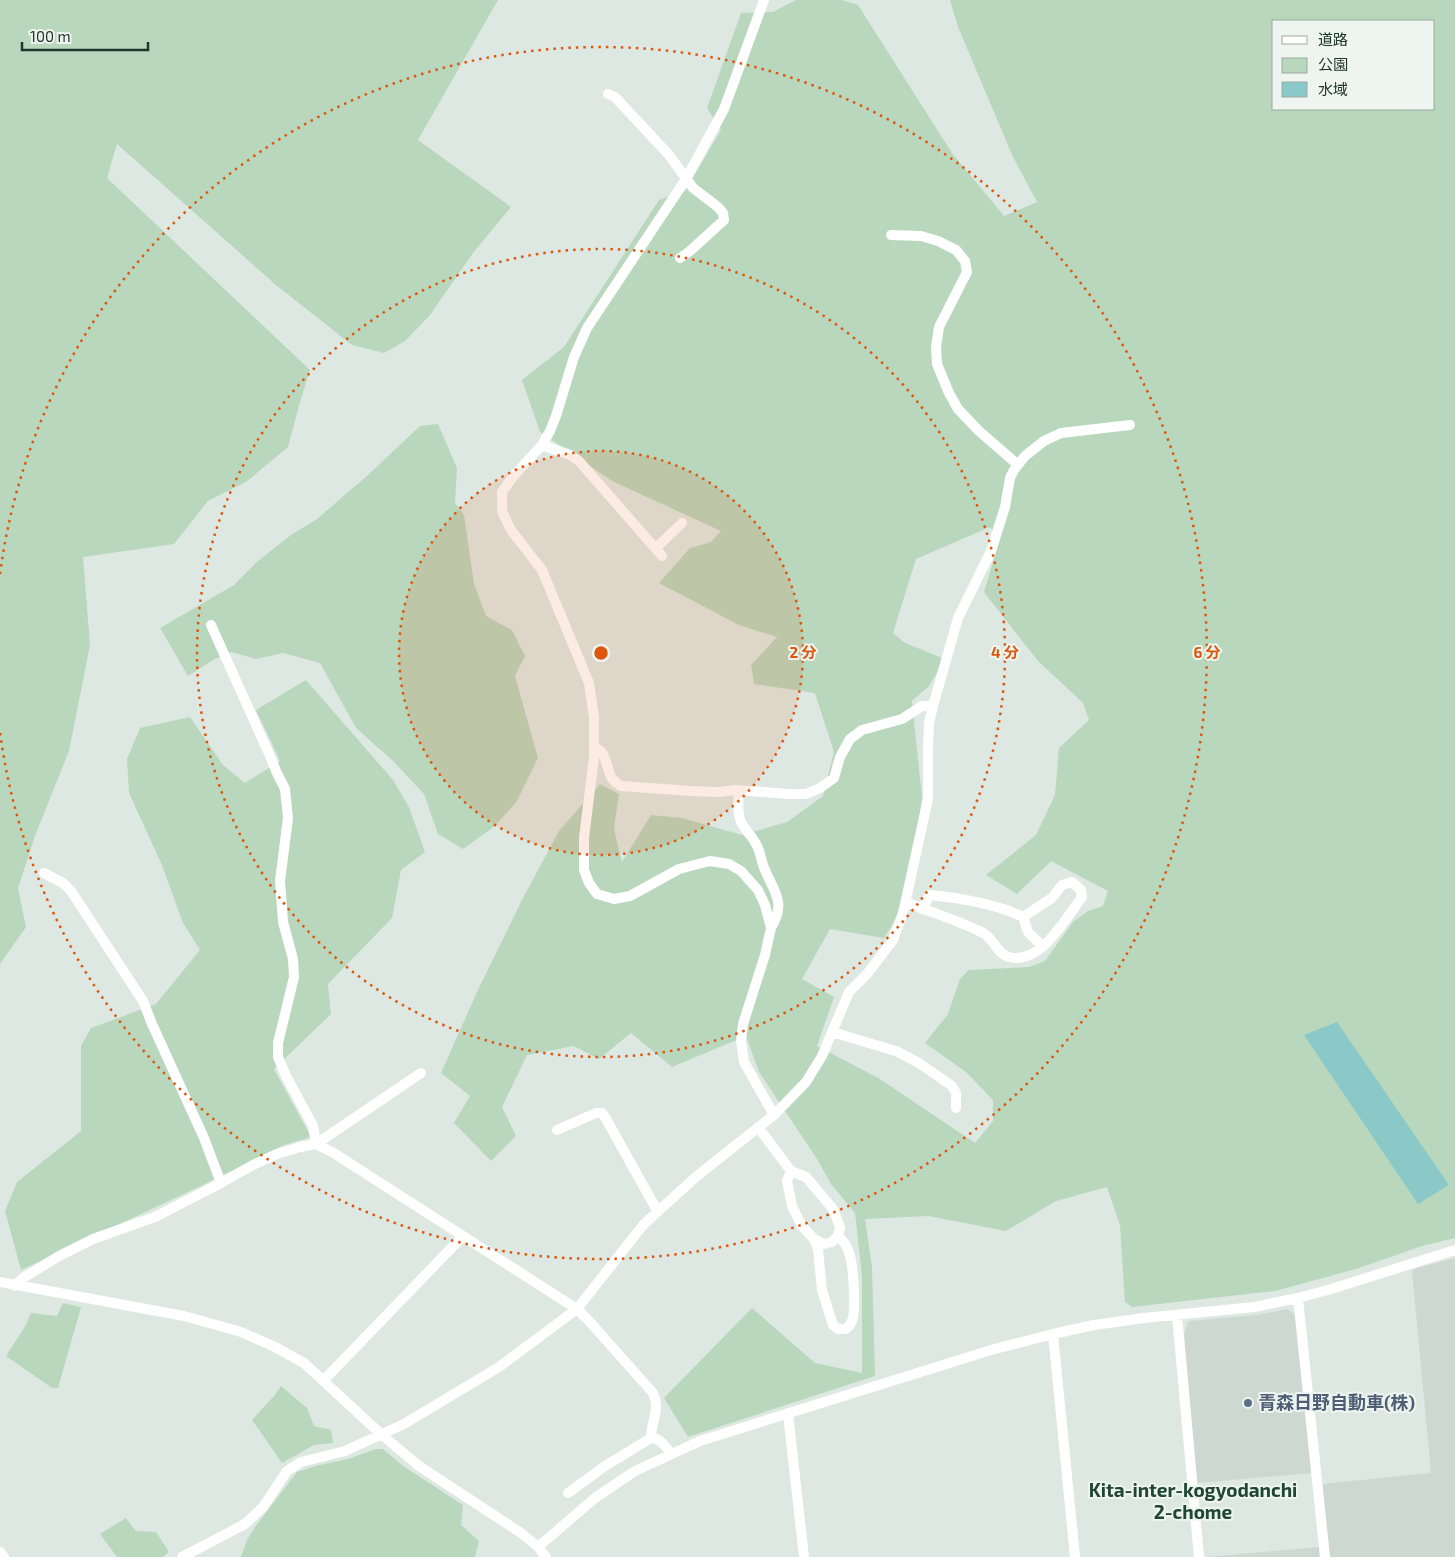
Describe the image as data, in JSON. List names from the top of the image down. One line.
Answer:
{"districts":["Kita-inter-kogyodanchi 2-chome"],"places":["青森日野自動車(株)"],"legend":["道路","公園","水域"],"scale_bar":"100 m","rings":["2 分","4 分","6 分"]}
